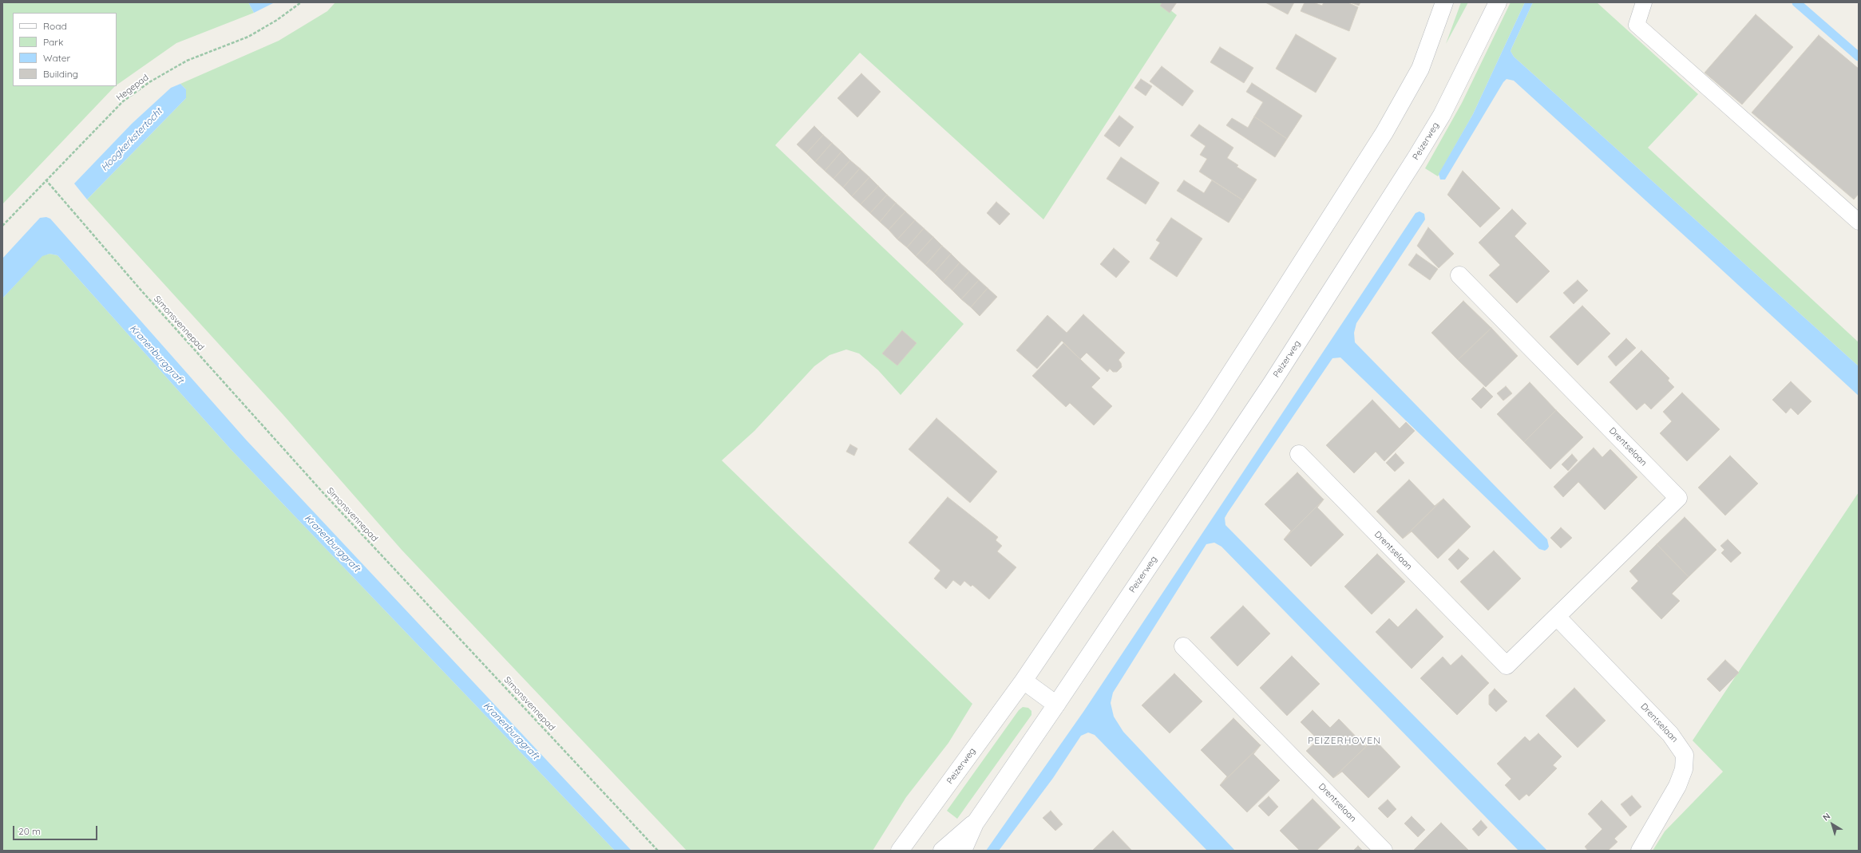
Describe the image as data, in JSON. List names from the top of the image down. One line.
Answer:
{"streets":{"street":["Peizerweg","Drentselaan"],"path":["Hegepad","Simonsvennepad"]},"crossings":[["Hegepad","Simonsvennepad"]],"districts":["PEIZERHOVEN"],"water":["Hoogkerkstertocht","Kranenburggraft"],"legend":["Road","Park","Water","Building"],"scale_bar":"20 m","north":"top left"}
